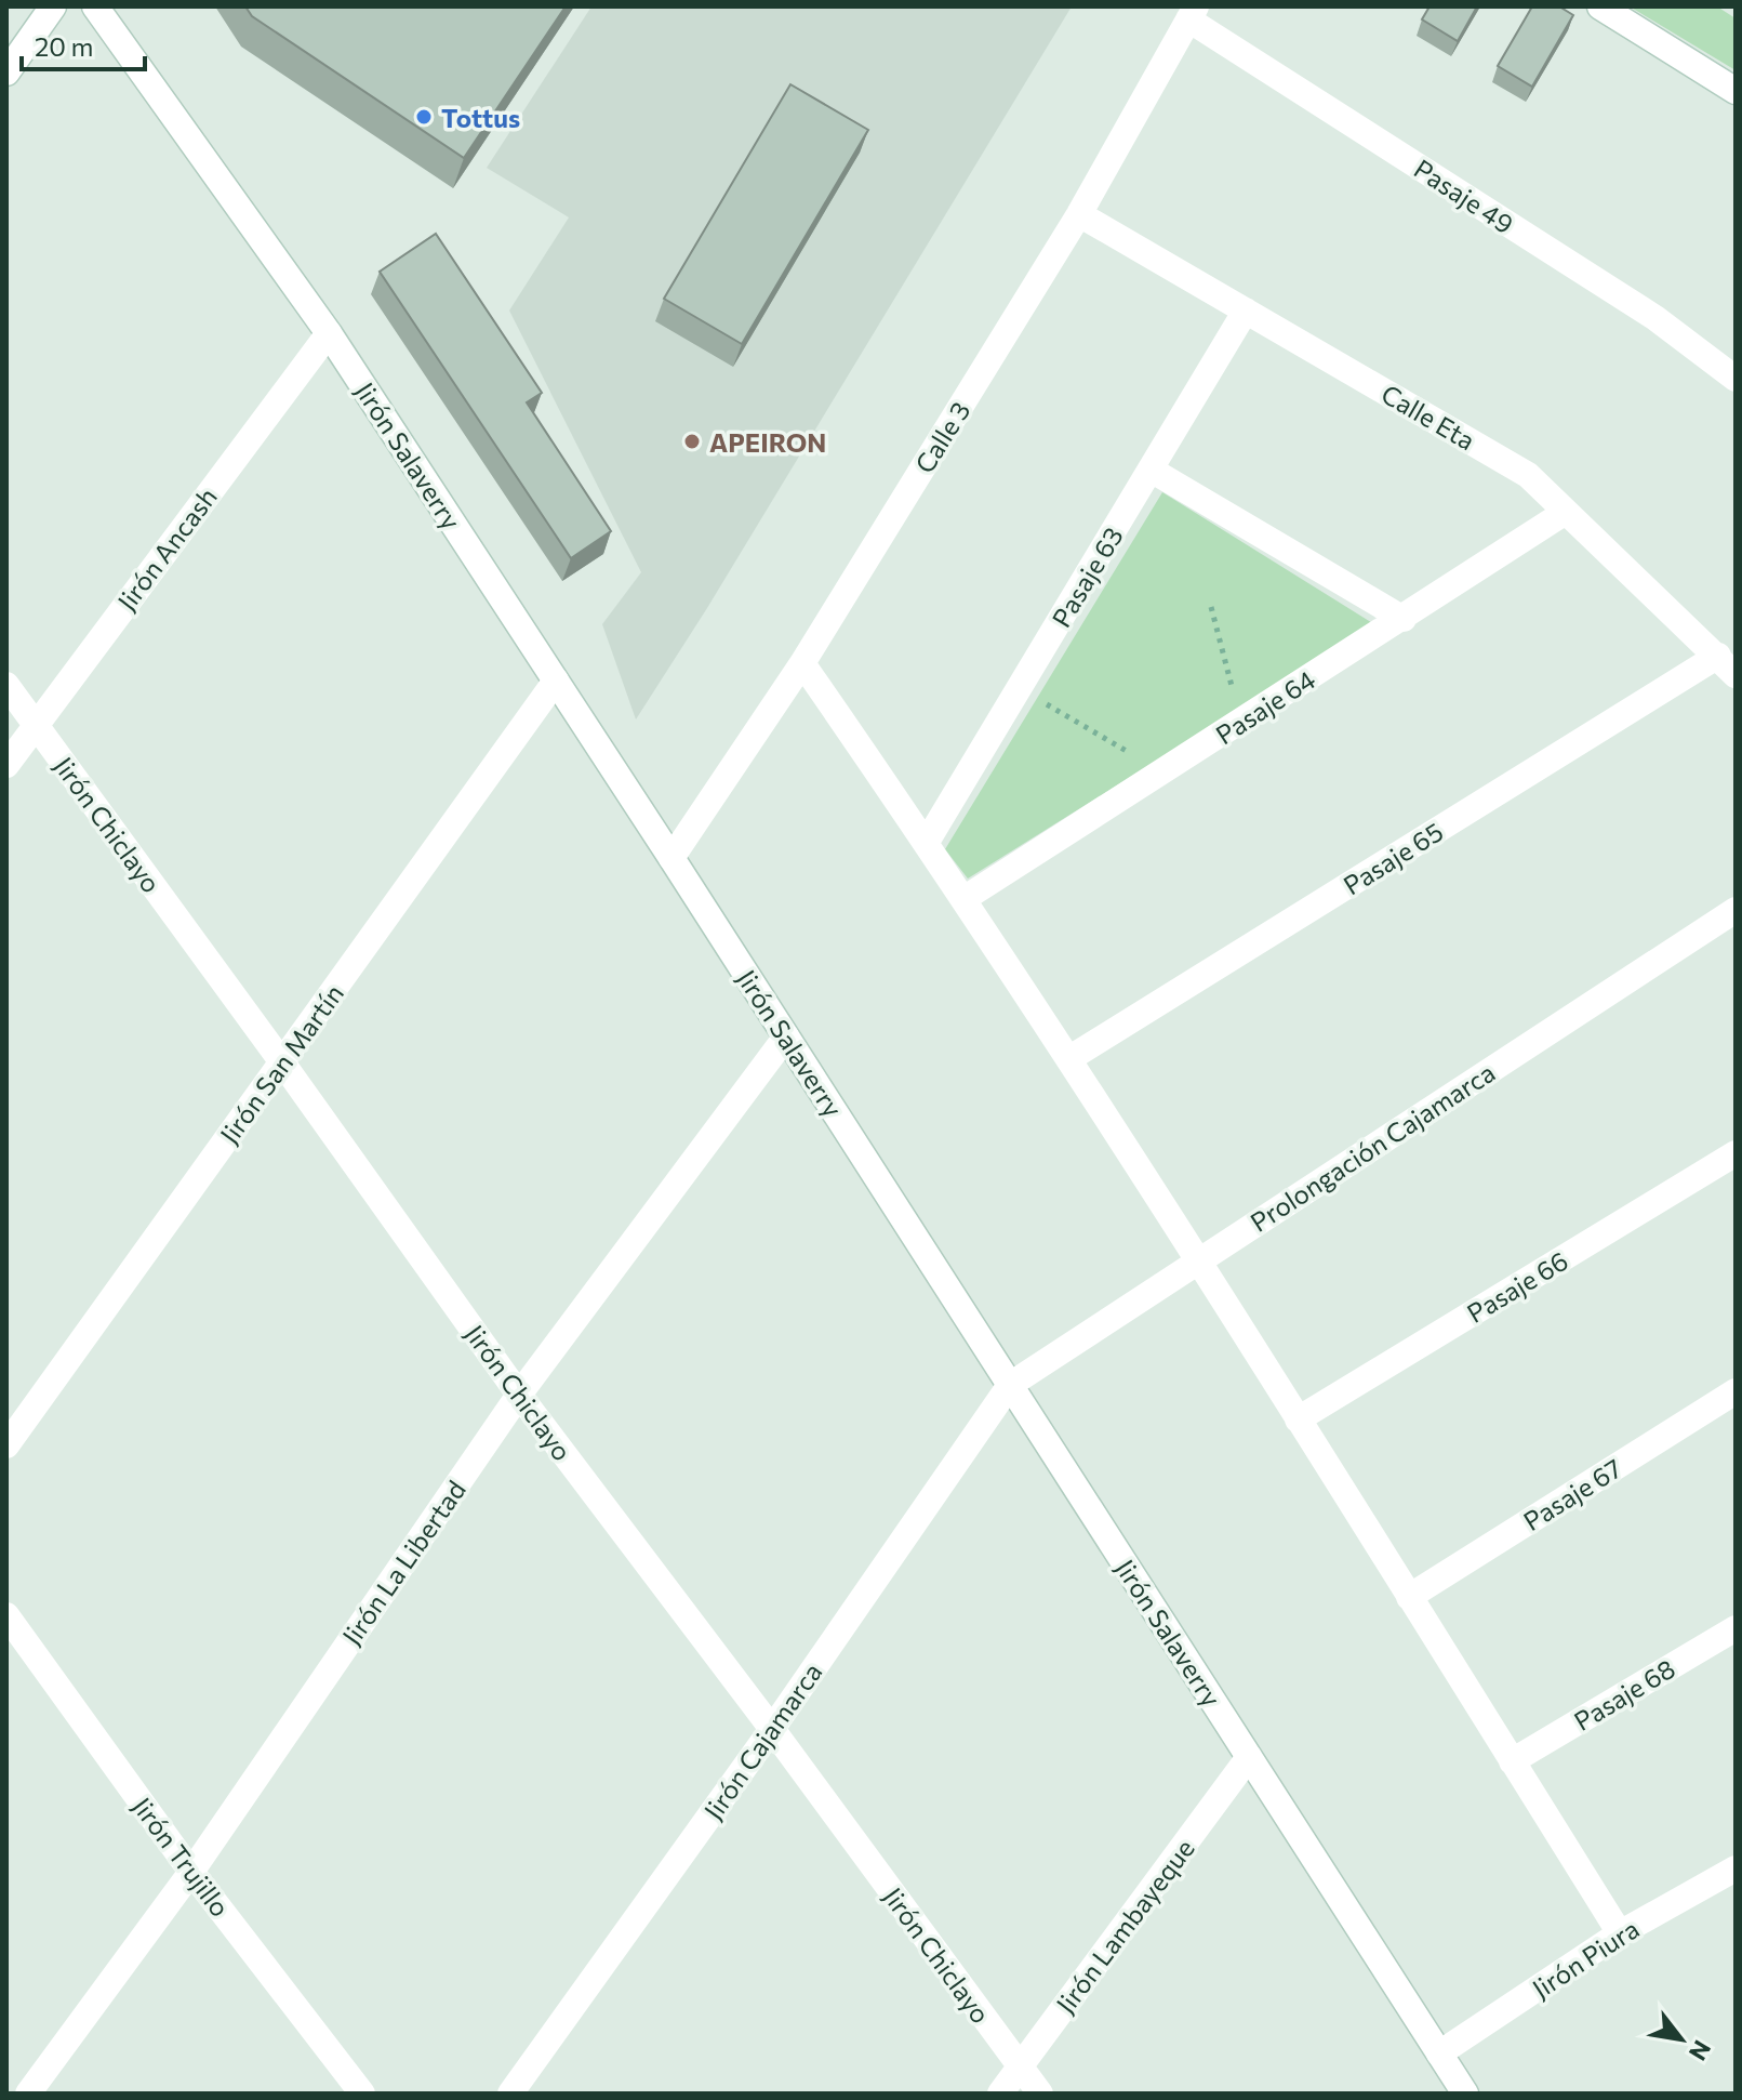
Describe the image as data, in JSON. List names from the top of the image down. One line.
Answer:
{"streets":{"street":["Pasaje 49","Calle Eta","Calle 3","Jirón Salaverry","Jirón Ancash","Pasaje 63","Pasaje 64","Jirón Chiclayo","Pasaje 65","Jirón San Martín","Prolongación Cajamarca","Pasaje 66","Pasaje 67","Jirón La Libertad","Pasaje 68","Jirón Cajamarca","Jirón Trujillo","Jirón Lambayeque","Jirón Piura"]},"crossings":[["Pasaje 49","Calle 3"],["Calle Eta","Calle 3"],["Calle Eta","Pasaje 63"],["Calle Eta","Pasaje 64"],["Calle Eta","Pasaje 65"],["Calle 3","Jirón Salaverry"],["Jirón Salaverry","Jirón Ancash"],["Jirón Salaverry","Jirón San Martín"],["Jirón Salaverry","Prolongación Cajamarca"],["Jirón Salaverry","Jirón La Libertad"],["Jirón Salaverry","Jirón Cajamarca"],["Jirón Salaverry","Jirón Lambayeque"],["Jirón Salaverry","Jirón Piura"],["Jirón Ancash","Jirón Chiclayo"],["Jirón Chiclayo","Jirón San Martín"],["Jirón Chiclayo","Jirón La Libertad"],["Jirón Chiclayo","Jirón Cajamarca"],["Jirón Chiclayo","Jirón Lambayeque"],["Prolongación Cajamarca","Jirón Cajamarca"],["Jirón La Libertad","Jirón Trujillo"]],"places":["Tottus","APEIRON"],"scale_bar":"20 m","north":"bottom right"}
